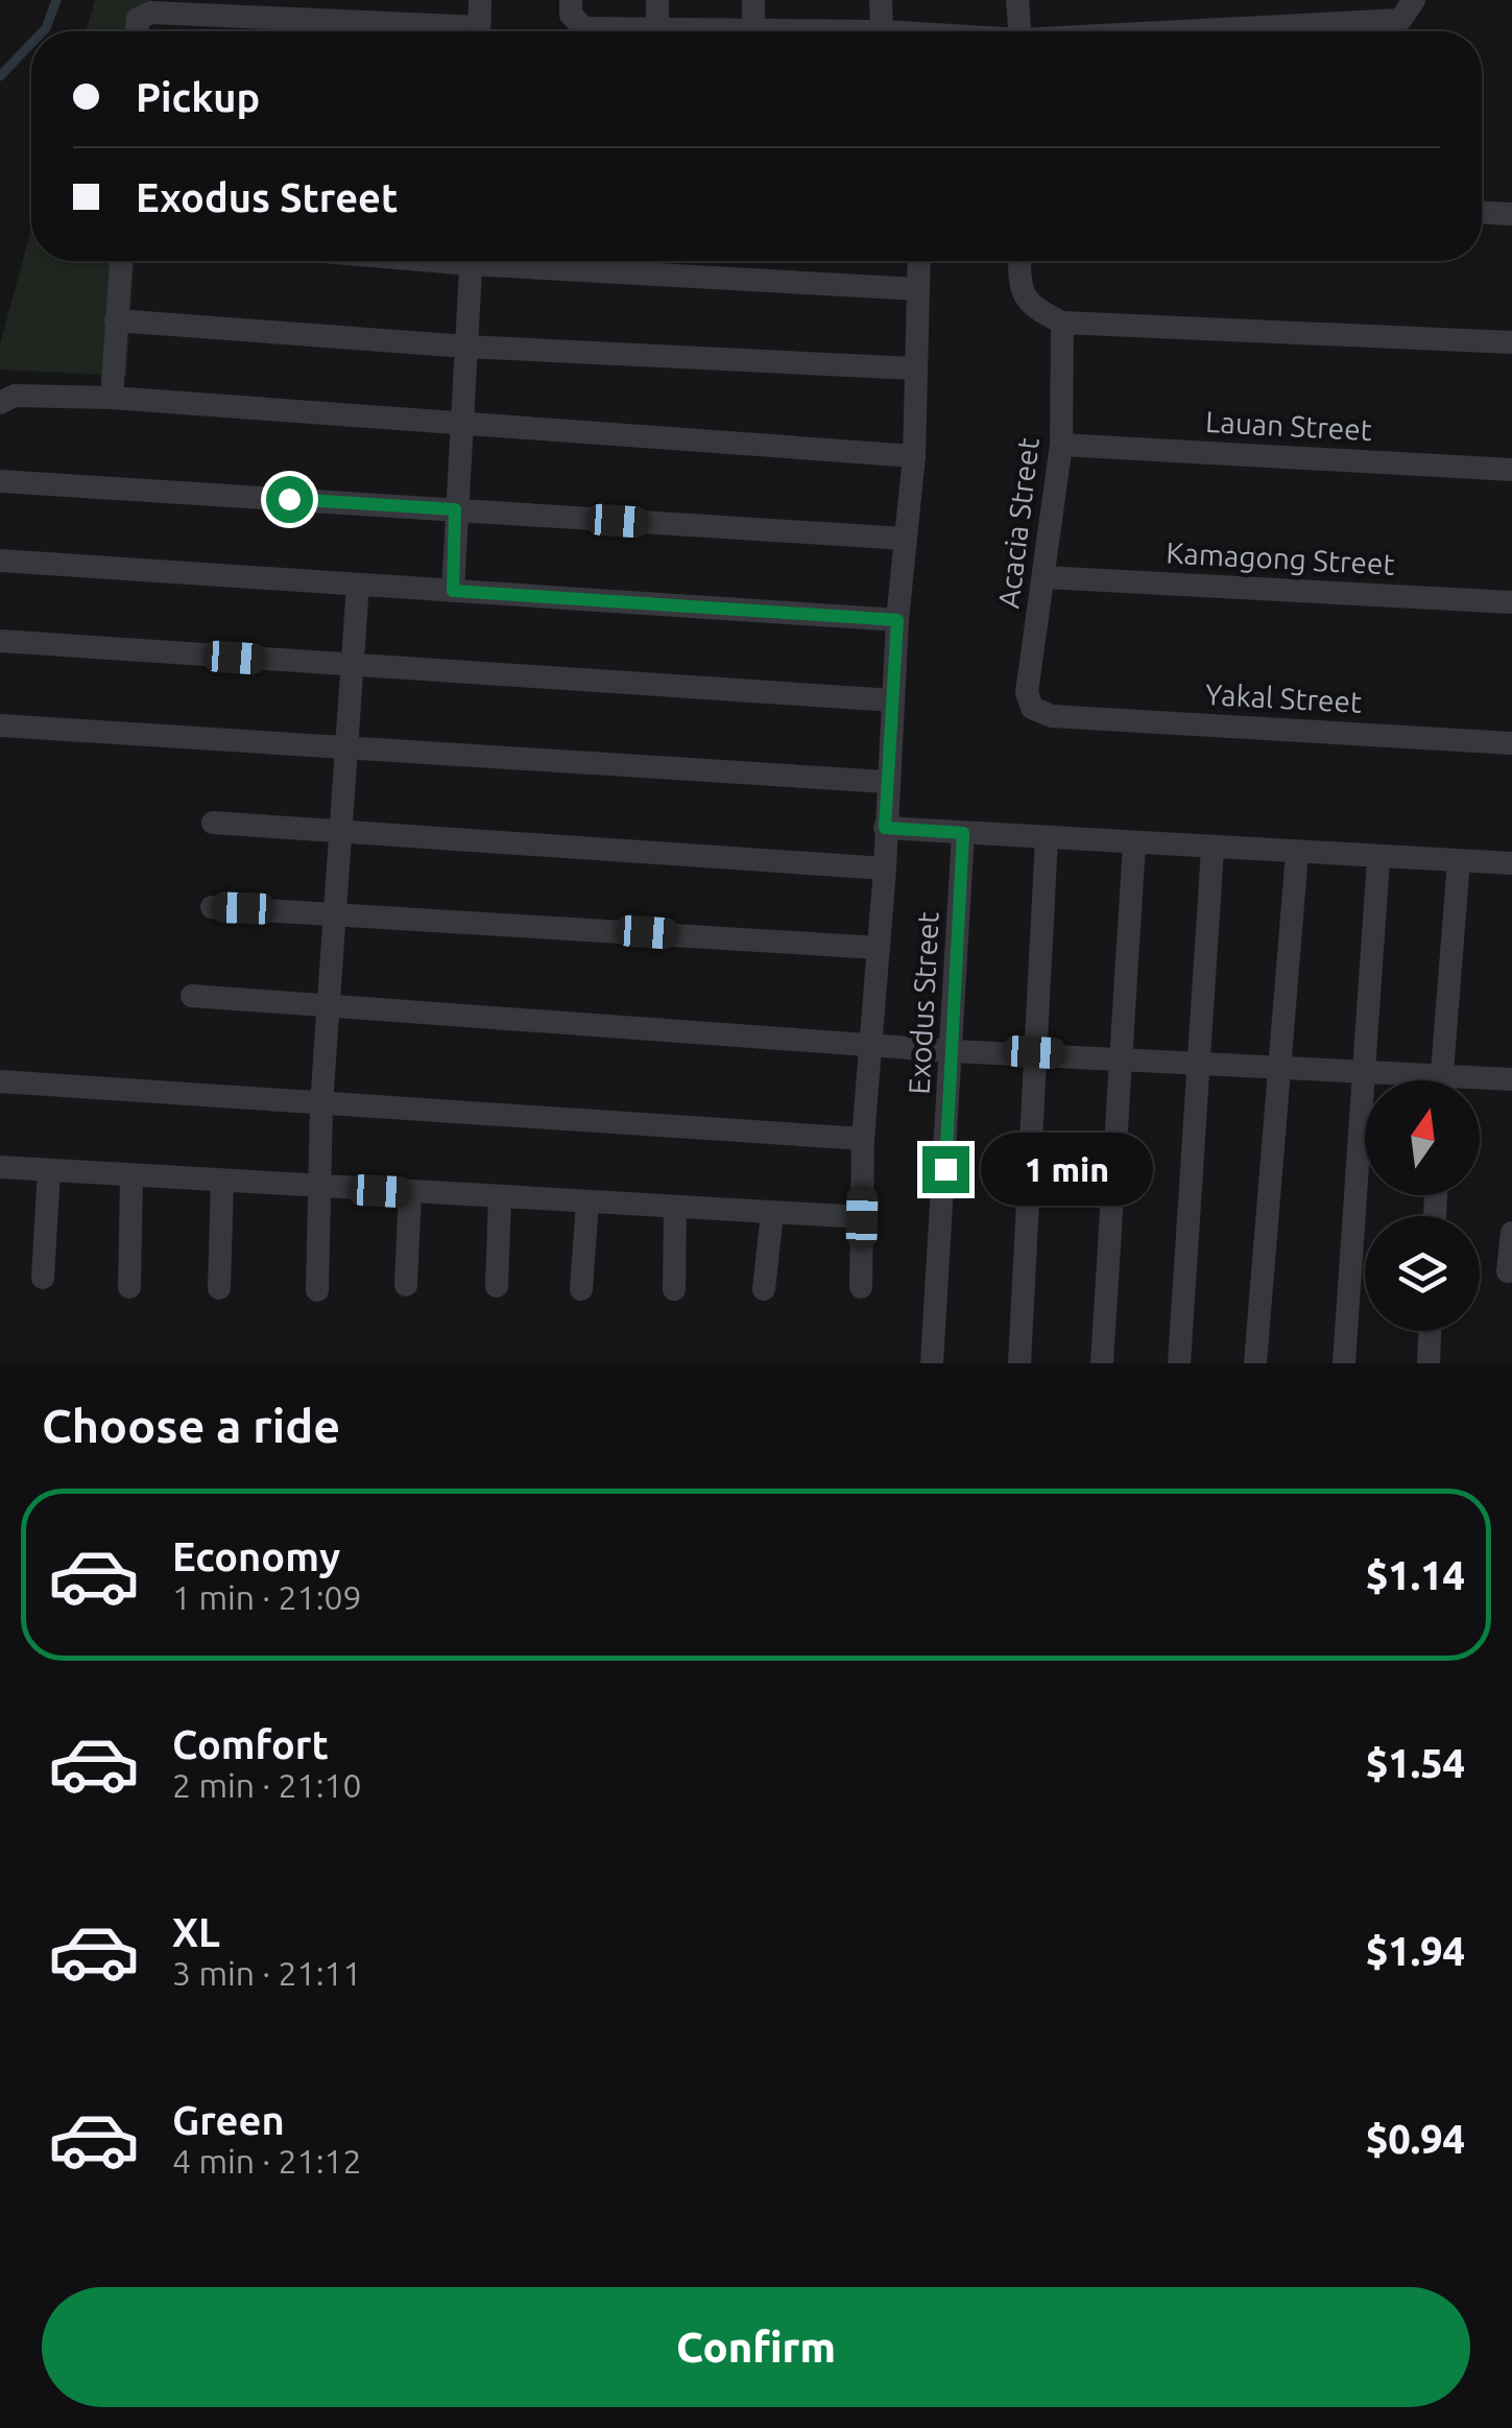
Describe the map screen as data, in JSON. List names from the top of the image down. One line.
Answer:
{"streets":{"street":["Lauan Street","Acacia Street","Kamagong Street","Yakal Street","Exodus Street"]},"crossings":[["Lauan Street","Acacia Street"],["Acacia Street","Kamagong Street"],["Acacia Street","Yakal Street"]],"north":"top","page":{"banner":["Pickup","Exodus Street"],"bubble":"1 min","heading":"Choose a ride","list":[{"name":"Economy","note":"1 min · 21:09","value":"$1.14"},{"name":"Comfort","note":"2 min · 21:10","value":"$1.54"},{"name":"XL","note":"3 min · 21:11","value":"$1.94"},{"name":"Green","note":"4 min · 21:12","value":"$0.94"}],"buttons":"Confirm"}}
